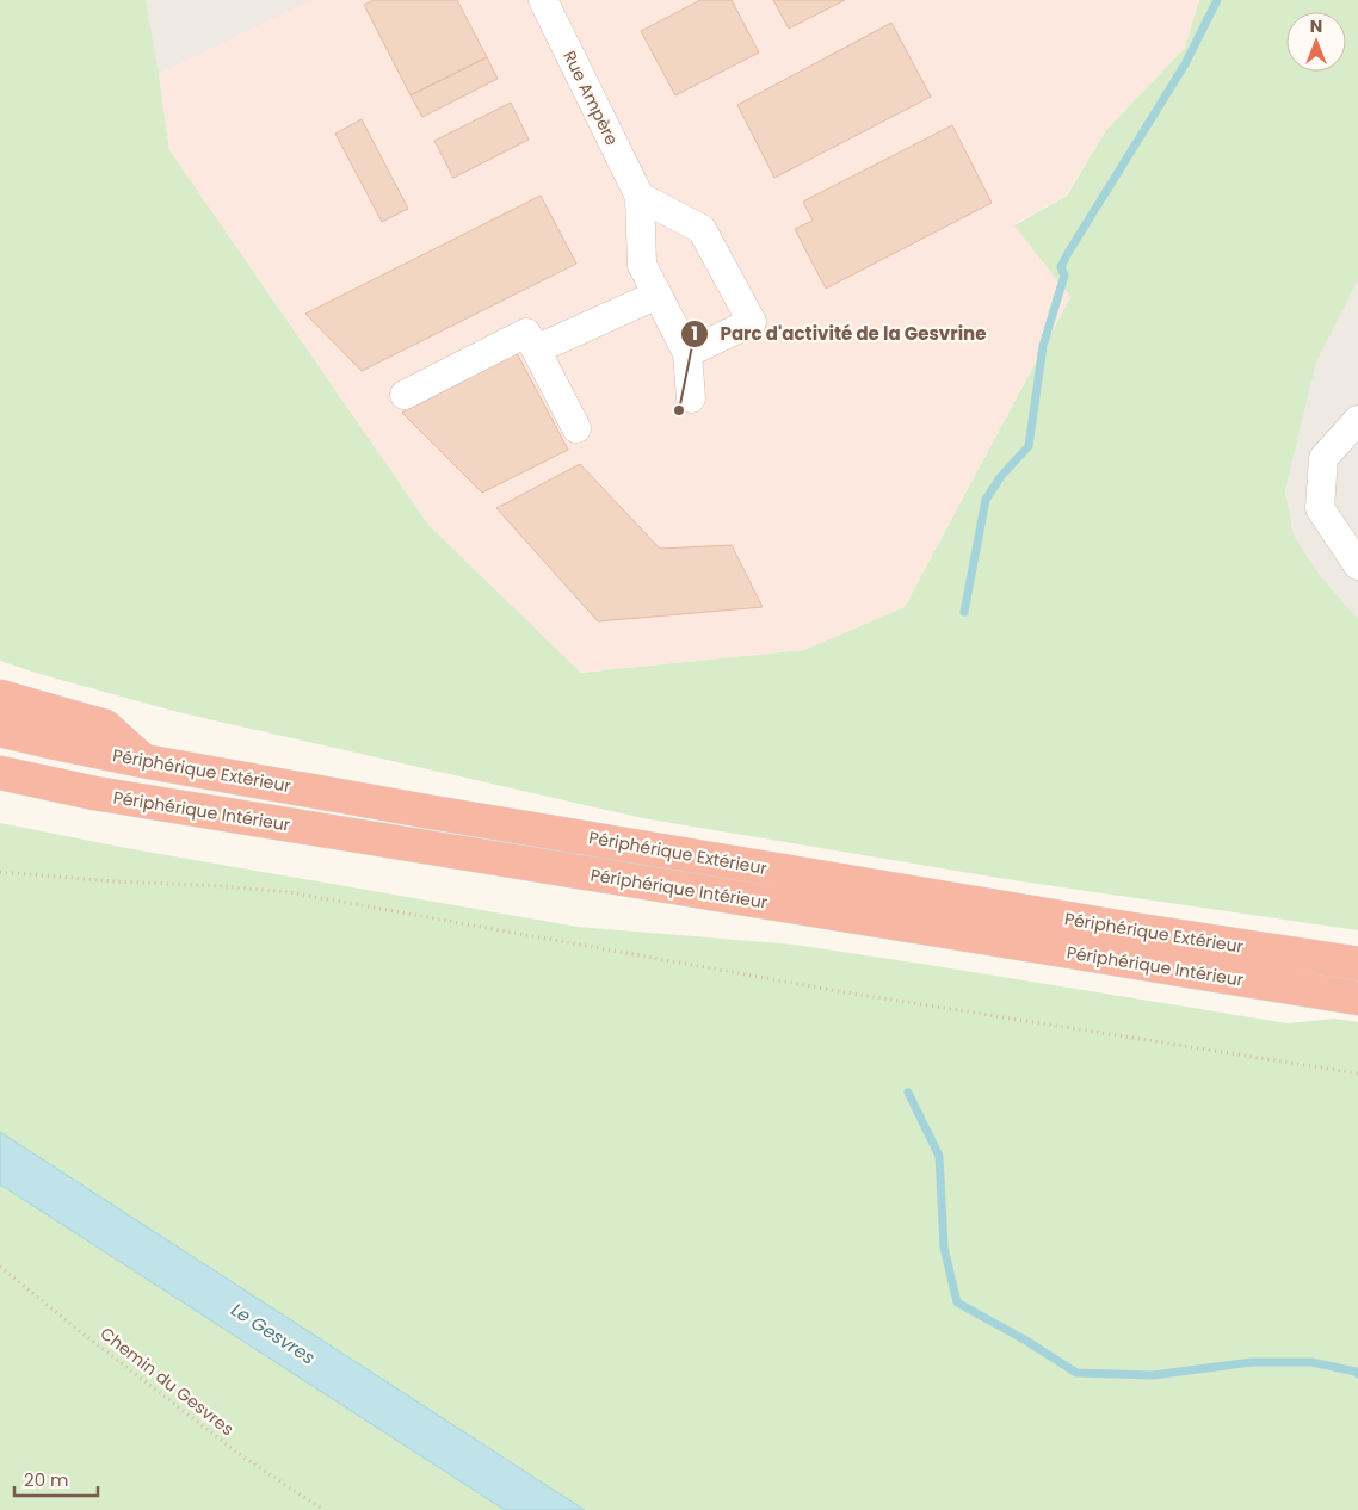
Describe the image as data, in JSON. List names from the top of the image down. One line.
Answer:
{"streets":{"highway":["Périphérique Extérieur","Périphérique Intérieur"],"street":["Rue Ampère"],"path":["Chemin du Gesvres"]},"water":["Le Gesvres"],"places":["Parc d'activité de la Gesvrine"],"scale_bar":"20 m","north":"top"}
